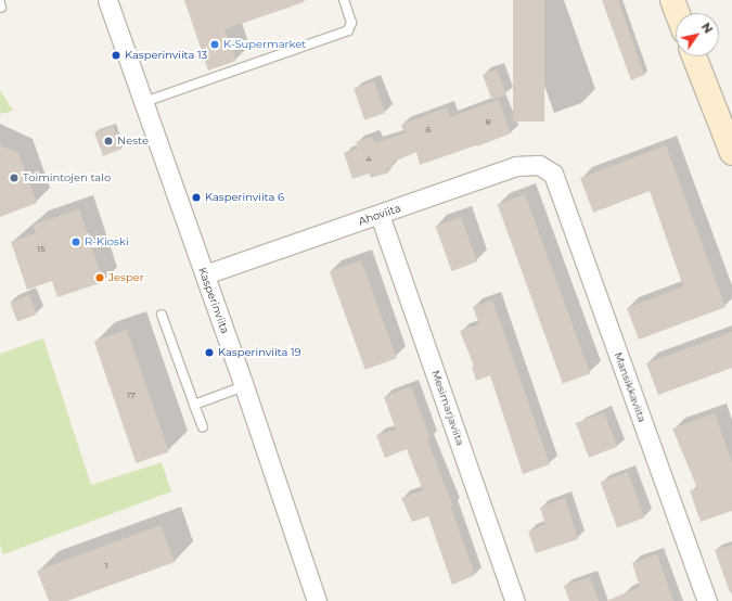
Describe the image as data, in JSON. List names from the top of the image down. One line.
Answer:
{"streets":{"street":["Ahoviita","Kasperinviita","Mansikkaviita","Mesimarjaviita"]},"crossings":[["Ahoviita","Kasperinviita"],["Ahoviita","Mansikkaviita"],["Ahoviita","Mesimarjaviita"]],"places":["K-Supermarket","Kasperinviita 13","Neste","Toimintojen talo","Kasperinviita 6","R-Kioski","Jesper","Kasperinviita 19"],"house_numbers":["8","6","4","15","17","1"],"north":"top right"}
